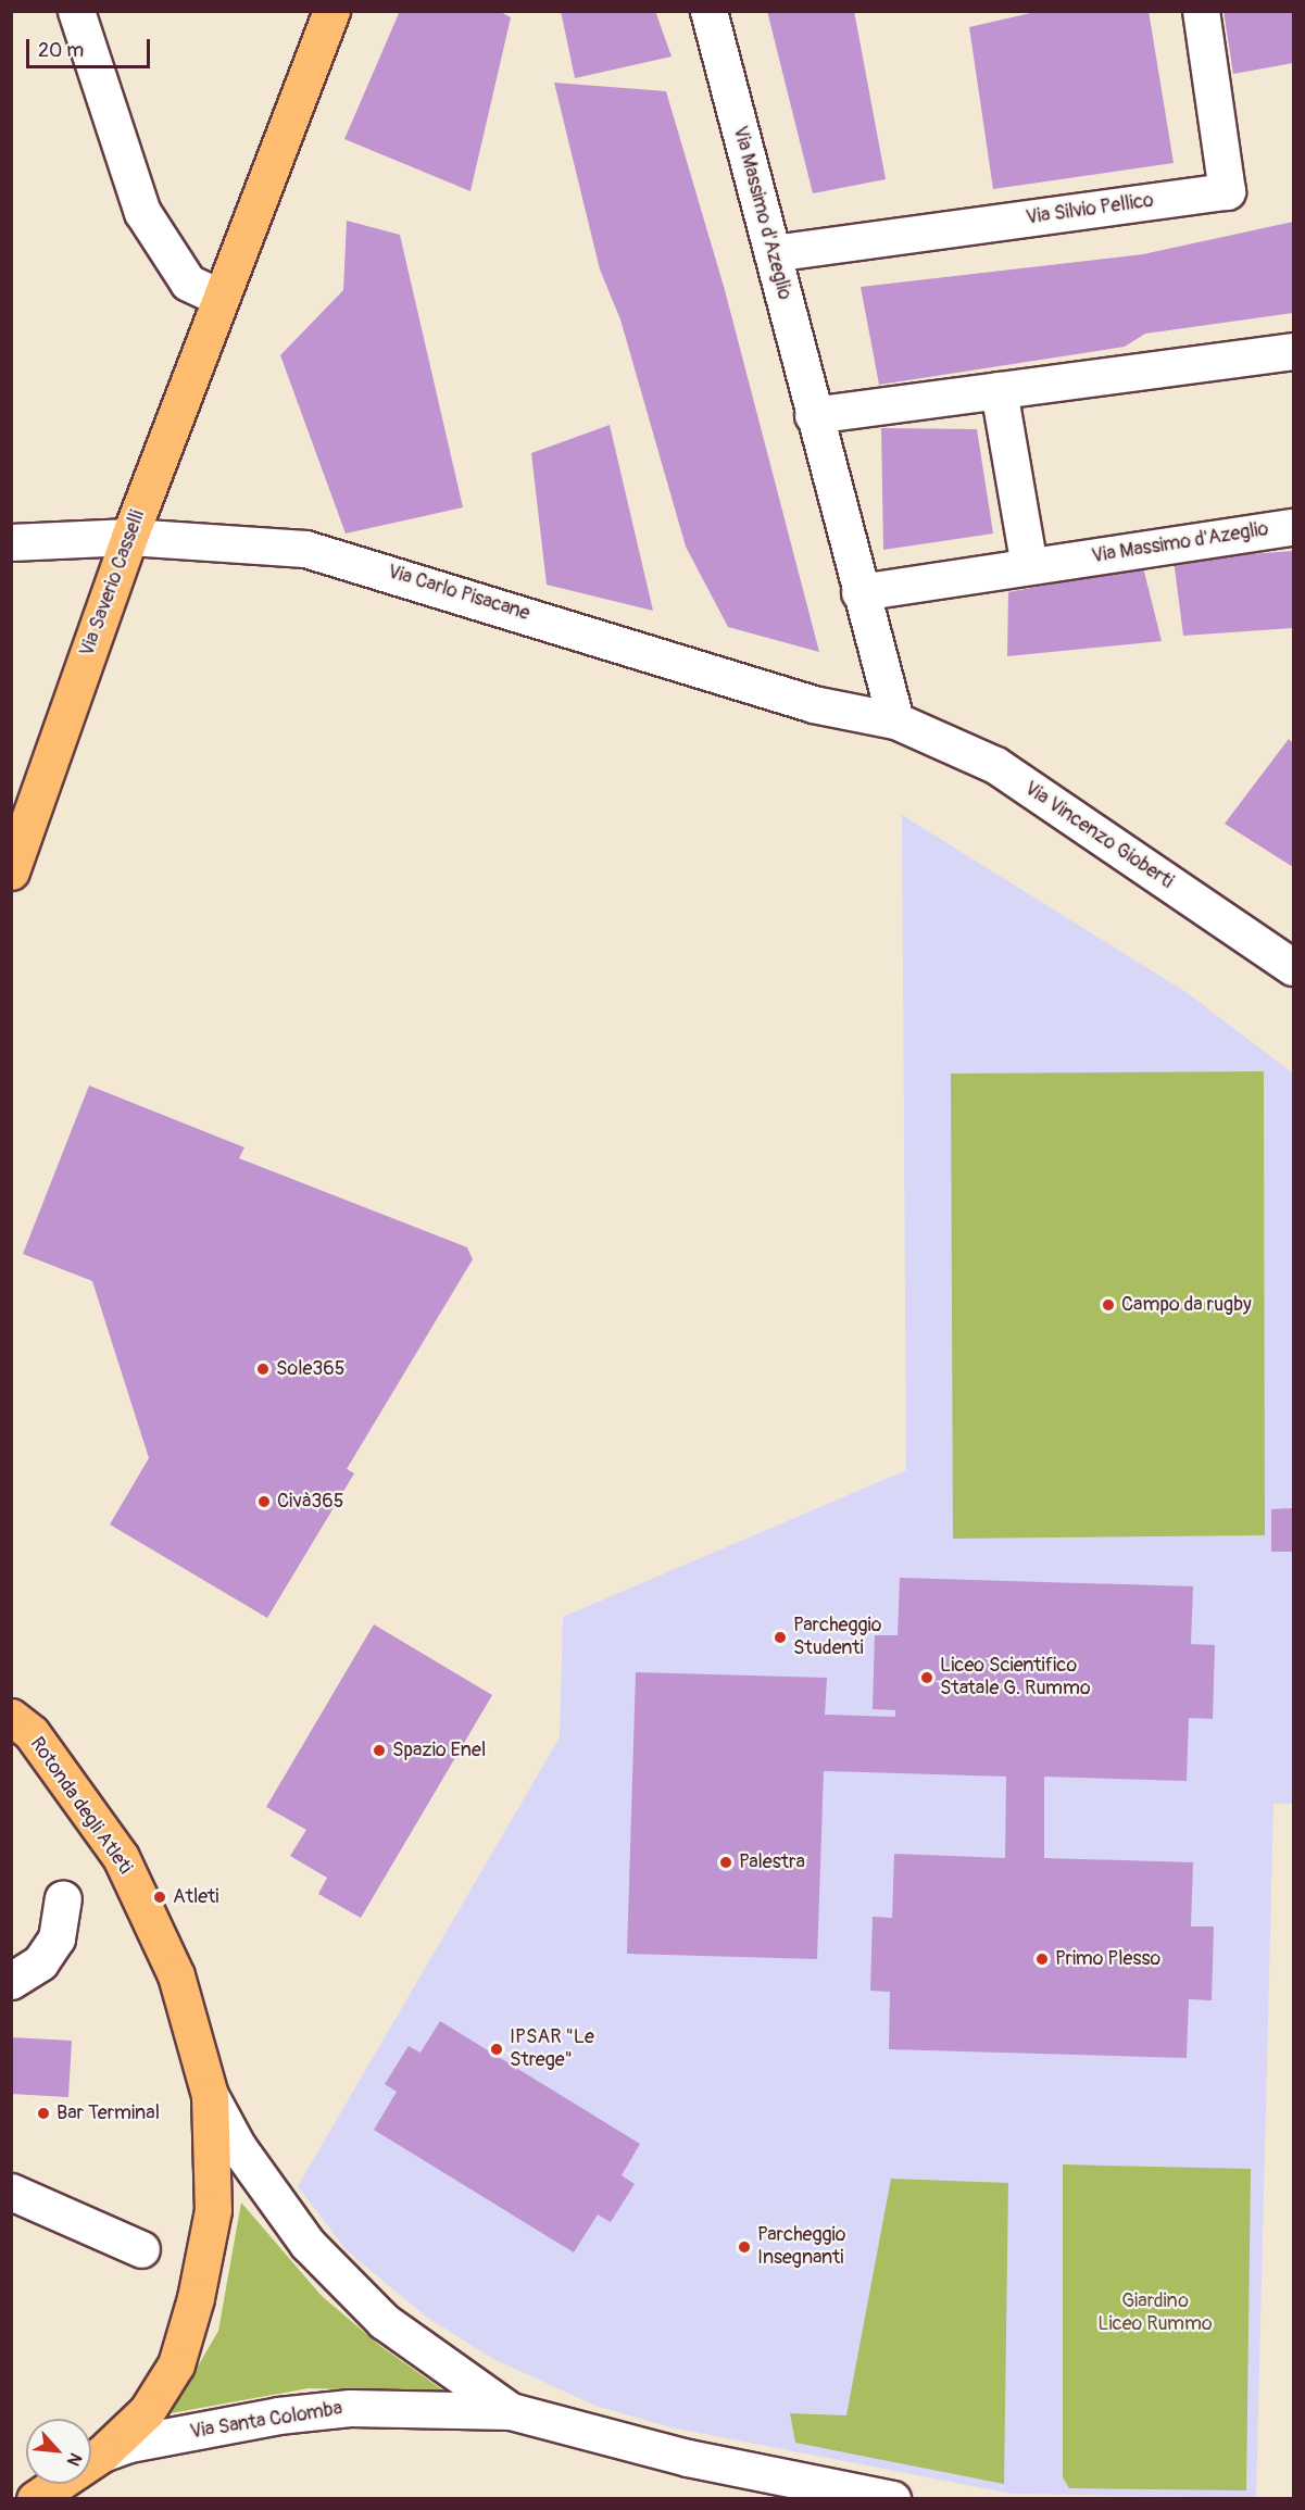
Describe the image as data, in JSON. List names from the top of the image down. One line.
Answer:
{"streets":{"main road":["Via Saverio Casselli","Rotonda degli Atleti"],"street":["Via Silvio Pellico","Via Massimo d'Azeglio","Via Carlo Pisacane","Via Vincenzo Gioberti","Via Santa Colomba"]},"crossings":[["Via Silvio Pellico","Via Massimo d'Azeglio"],["Via Massimo d'Azeglio","Via Carlo Pisacane"],["Via Massimo d'Azeglio","Via Vincenzo Gioberti"],["Via Saverio Casselli","Via Carlo Pisacane"],["Via Carlo Pisacane","Via Vincenzo Gioberti"],["Rotonda degli Atleti","Via Santa Colomba"]],"parks":["Giardino Liceo Rummo"],"places":["Campo da rugby","Sole365","Civà365","Parcheggio Studenti","Liceo Scientifico Statale G. Rummo","Spazio Enel","Palestra","Atleti","Primo Plesso","IPSAR \"Le Strege\"","Bar Terminal","Parcheggio Insegnanti"],"scale_bar":"20 m","north":"bottom right"}
